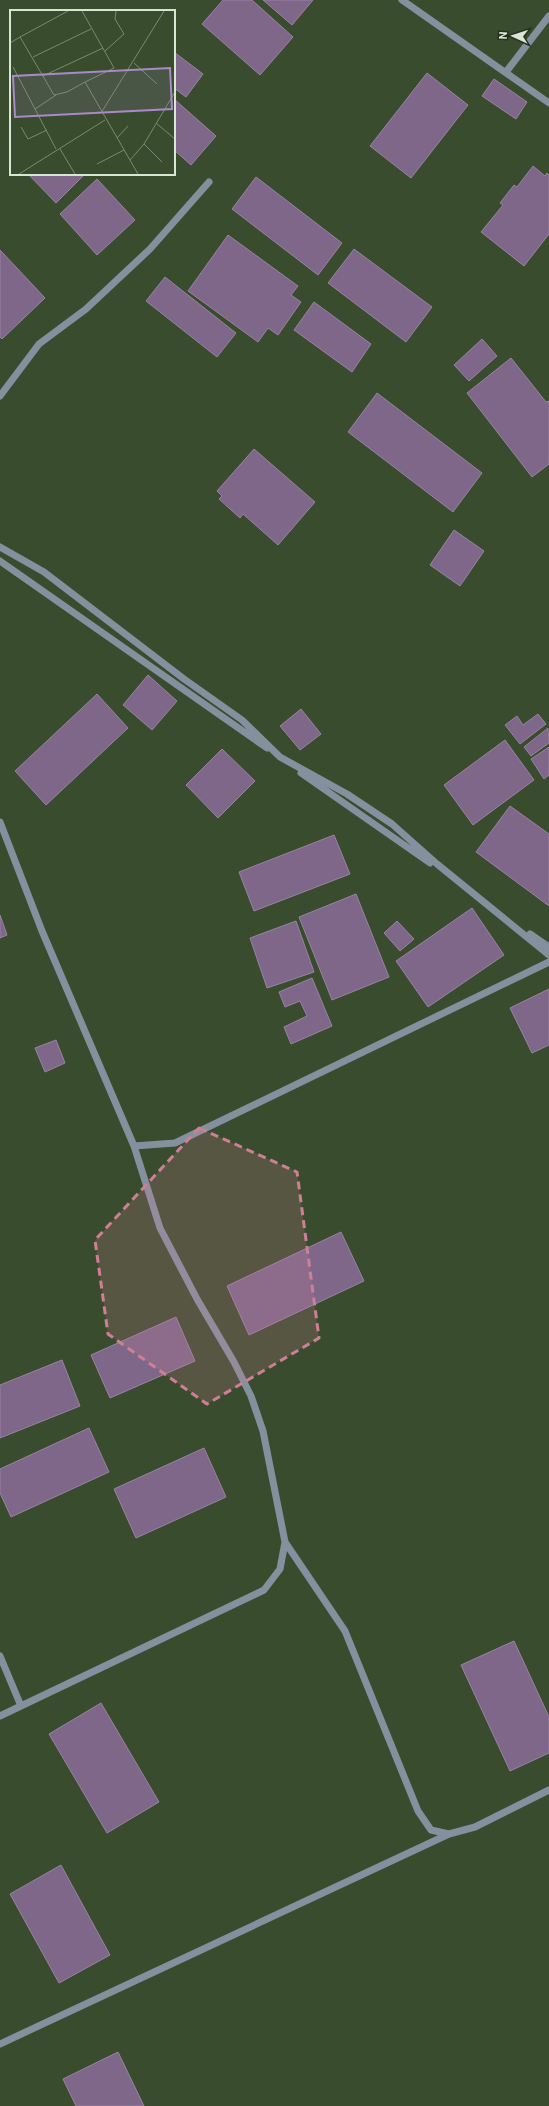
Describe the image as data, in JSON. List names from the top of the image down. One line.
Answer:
{"north":"left"}
